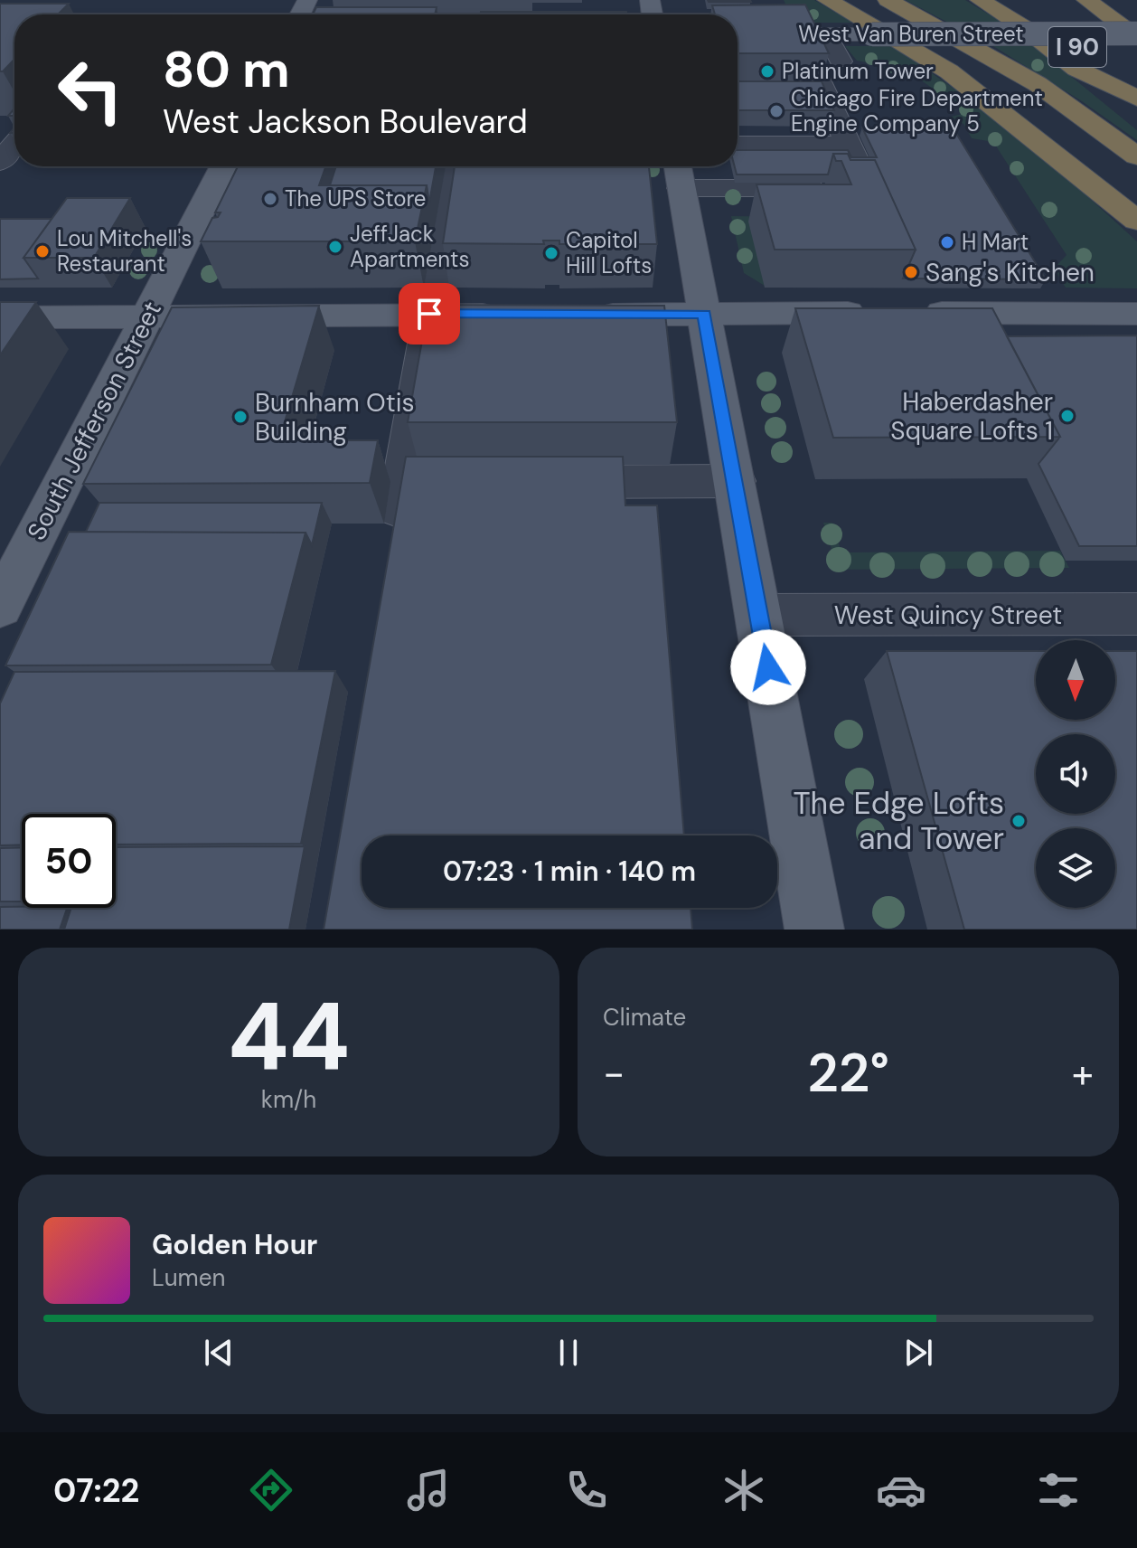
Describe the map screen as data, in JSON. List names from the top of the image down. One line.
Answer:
{"streets":{"highway":["I 90"],"main road":["West Van Buren Street","South Jefferson Street"],"street":["West Quincy Street"]},"crossings":[["West Van Buren Street","I 90"]],"places":["Platinum Tower","Chicago Fire Department Engine Company 5","The UPS Store","H Mart","JeffJack Apartments","Lou Mitchell's Restaurant","Capitol Hill Lofts","Sang's Kitchen","Haberdasher Square Lofts 1","Burnham Otis Building","The Edge Lofts and Tower"],"north":"bottom","page":{"turn":["80 m","West Jackson Boulevard"],"limit":"50","trip":"07:23 · 1 min · 140 m","tile":[["44","km/h"],"Climate"],"heat":["−","22°","+"],"song":["Golden Hour","Lumen"],"tabs":"07:22"}}
